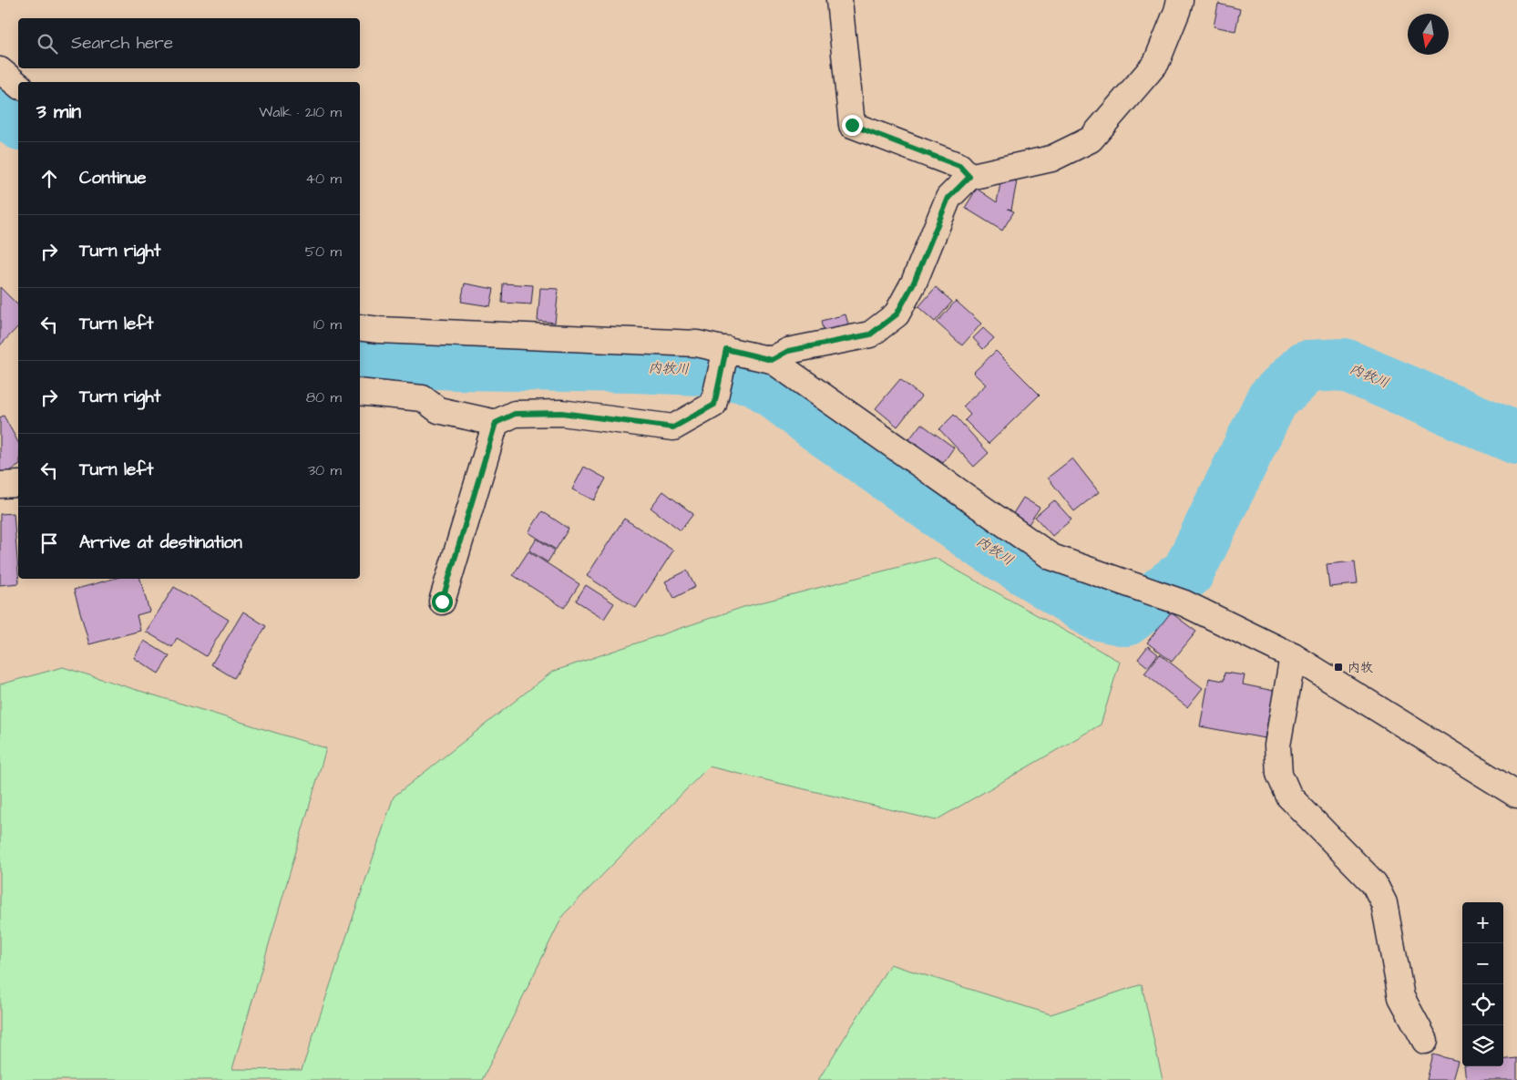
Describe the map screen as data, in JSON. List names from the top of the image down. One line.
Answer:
{"water":["内牧川"],"places":{"transit":["内牧"]},"north":"bottom","page":{"search":"Search here","heading":["3 min","Walk · 210 m"],"list":[["Continue","40 m"],["Turn right","50 m"],["Turn left","10 m"],["Turn right","80 m"],["Turn left","30 m"],"Arrive at destination"],"map_buttons":["+","−"]}}
